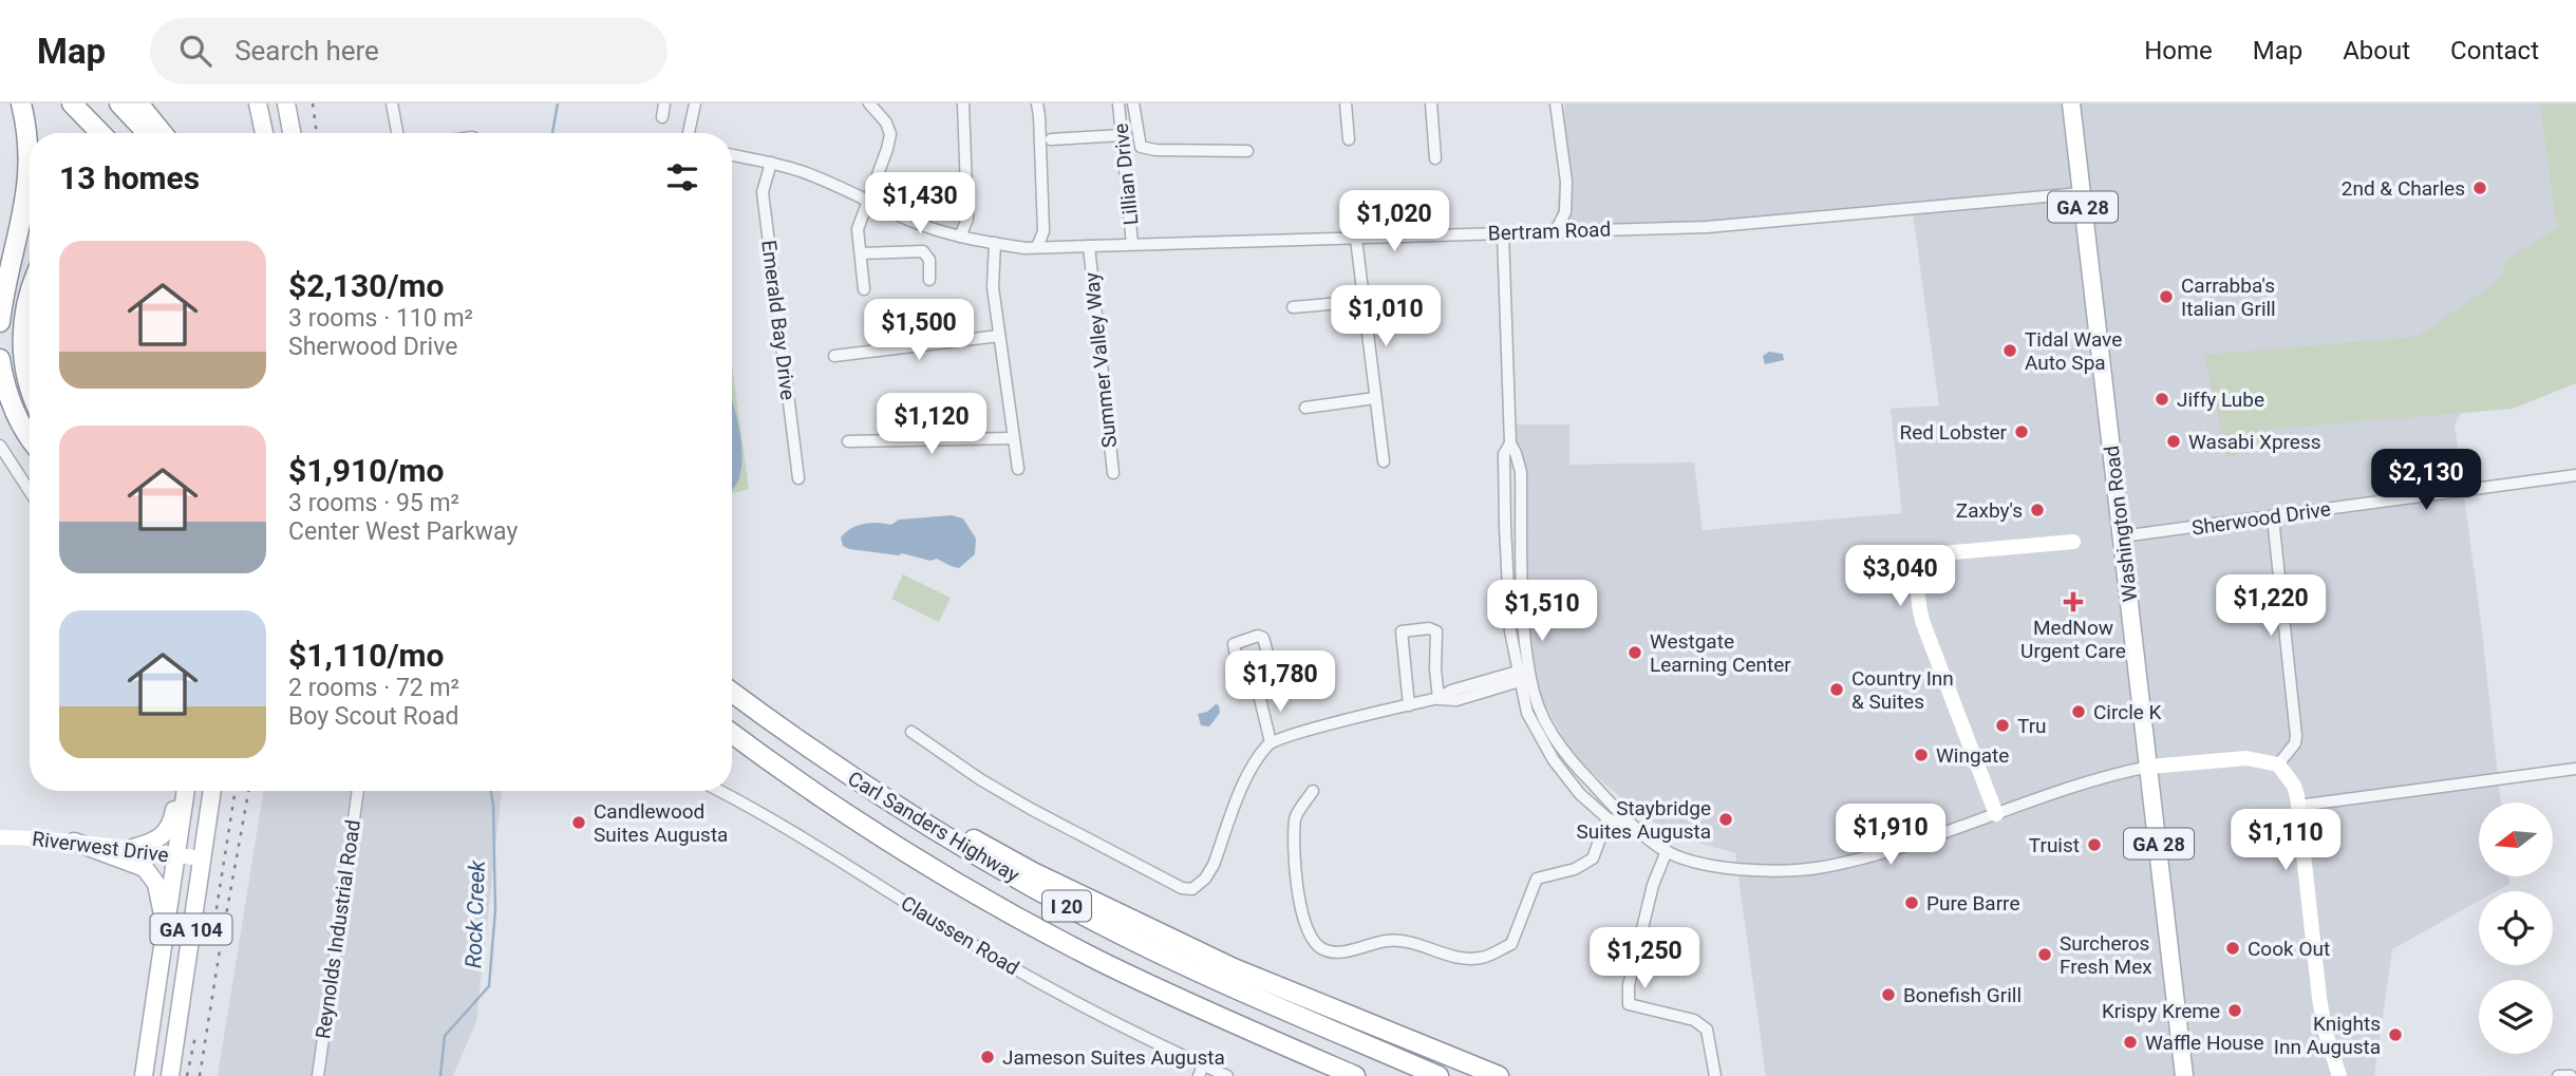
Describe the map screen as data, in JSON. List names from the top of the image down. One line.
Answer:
{"streets":{"highway":["Carl Sanders Highway","I 20"],"main road":["GA 28","Washington Road","GA 104"],"street":["Lillian Drive","Bertram Road","Emerald Bay Drive","Summer Valley Way","Sherwood Drive","Riverwest Drive","Reynolds Industrial Road","Claussen Road"]},"crossings":[["Lillian Drive","Bertram Road"],["Bertram Road","Emerald Bay Drive"],["Bertram Road","Summer Valley Way"],["Bertram Road","Washington Road"],["Sherwood Drive","Washington Road"],["Riverwest Drive","GA 104"]],"water":["Rock Creek"],"places":{"other":["2nd & Charles","Carrabba's Italian Grill","Tidal Wave Auto Spa","Jiffy Lube","Red Lobster","Wasabi Xpress","Zaxby's","Westgate Learning Center","Country Inn & Suites","Circle K","Tru","Wingate","Staybridge Suites Augusta","Candlewood Suites Augusta","Truist","Pure Barre","Cook Out","Surcheros Fresh Mex","Bonefish Grill","Krispy Kreme","Knights Inn Augusta","Waffle House","Jameson Suites Augusta"],"health":["MedNow Urgent Care"]},"north":"left","page":{"header":"Map","search":"Search here","nav":["Home","Map","About","Contact"],"heading":"13 homes","price":["$1,430","$1,020","$1,010","$1,500","$1,120","$2,130","$3,040","$1,220","$1,510","$1,780","$1,910","$1,110","$1,250"],"list":[{"name":"$2,130/mo","note":"3 rooms · 110 m² · Sherwood Drive"},{"name":"$1,910/mo","note":"3 rooms · 95 m² · Center West Parkway"},{"name":"$1,110/mo","note":"2 rooms · 72 m² · Boy Scout Road"}]}}
